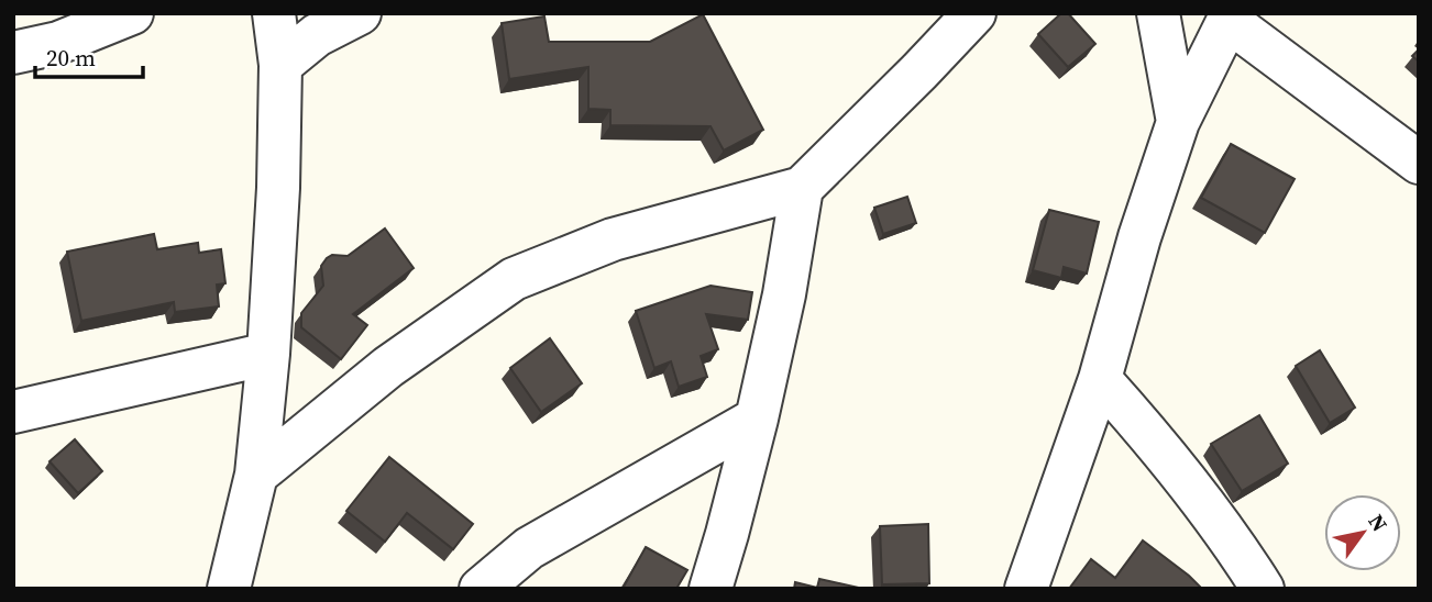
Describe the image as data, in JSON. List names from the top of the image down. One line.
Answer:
{"scale_bar":"20 m","north":"top right"}
